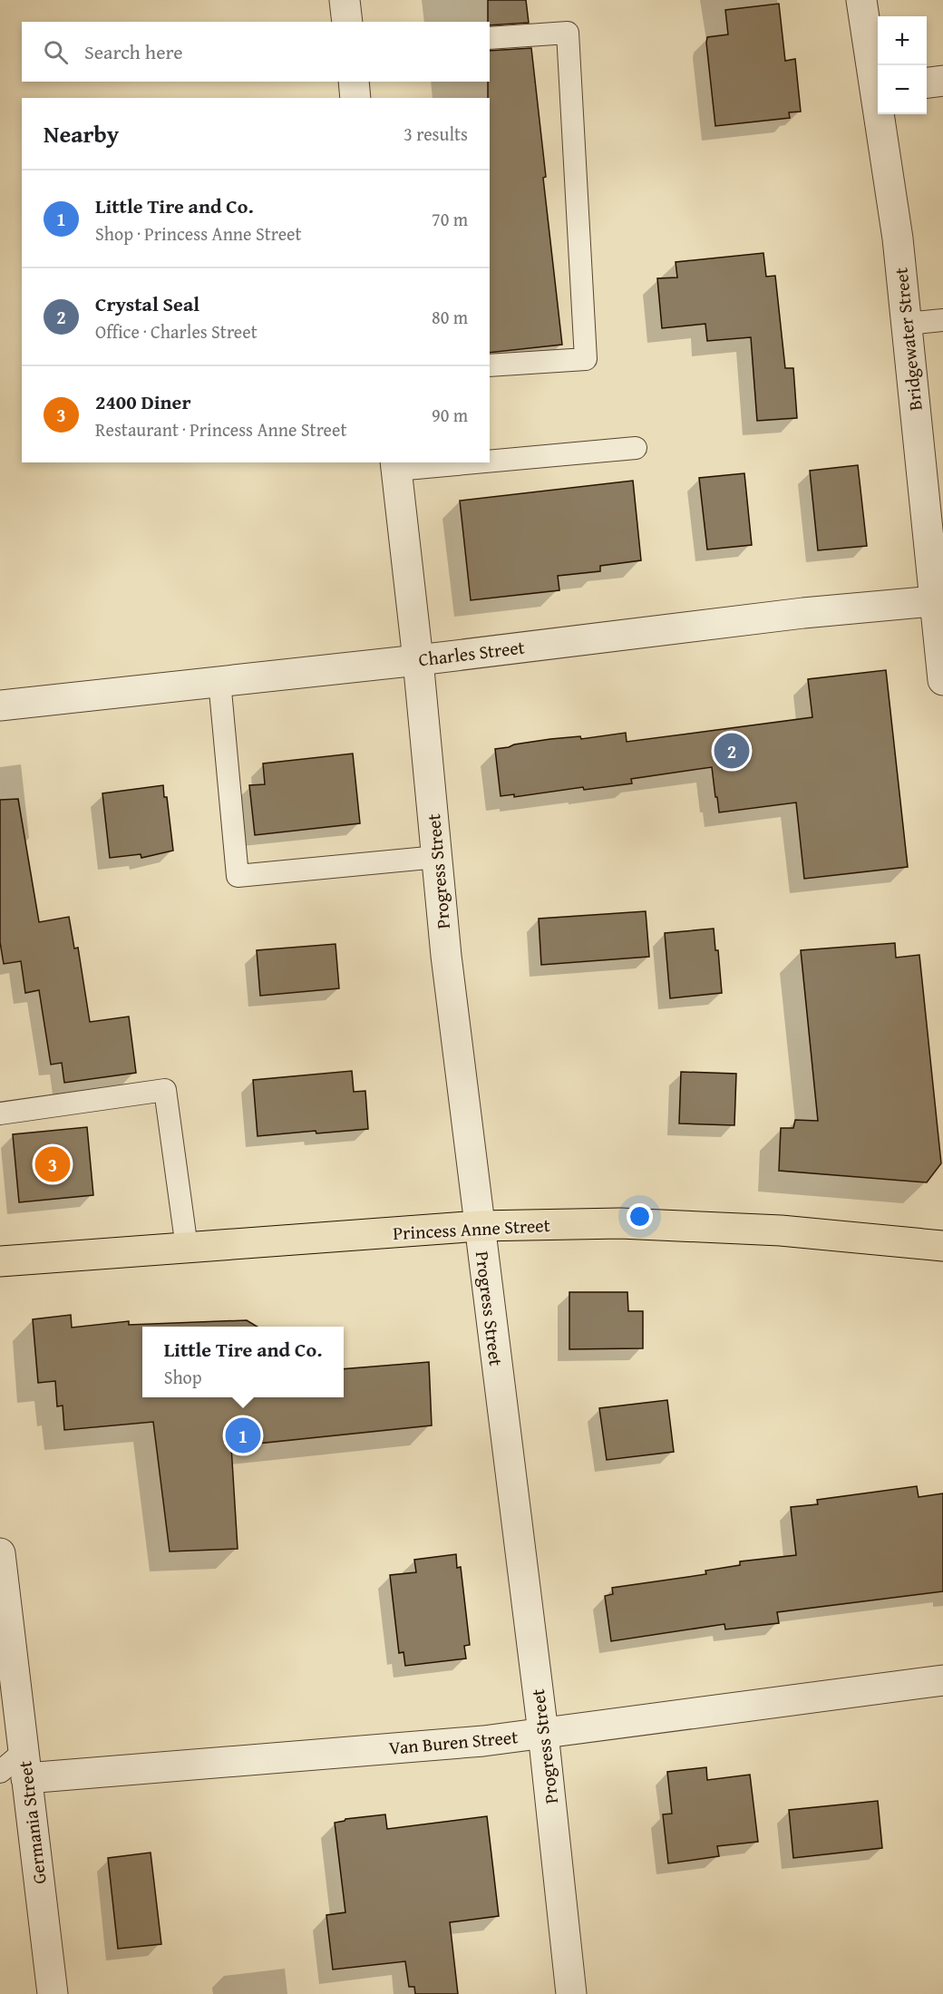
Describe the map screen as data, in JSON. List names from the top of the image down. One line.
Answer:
{"streets":{"main road":["Princess Anne Street"],"street":["Bridgewater Street","Charles Street","Progress Street","Van Buren Street","Germania Street"]},"crossings":[["Bridgewater Street","Charles Street"],["Charles Street","Progress Street"],["Progress Street","Princess Anne Street"],["Progress Street","Van Buren Street"],["Van Buren Street","Germania Street"]],"page":{"map_buttons":["+","−"],"search":"Search here","heading":["Nearby","3 results"],"list":[{"mark":"1","name":"Little Tire and Co.","note":"Shop · Princess Anne Street","value":"70 m"},{"mark":"2","name":"Crystal Seal","note":"Office · Charles Street","value":"80 m"},{"mark":"3","name":"2400 Diner","note":"Restaurant · Princess Anne Street","value":"90 m"}],"pins":["2","3","1"],"popup":["Little Tire and Co.","Shop"]}}
